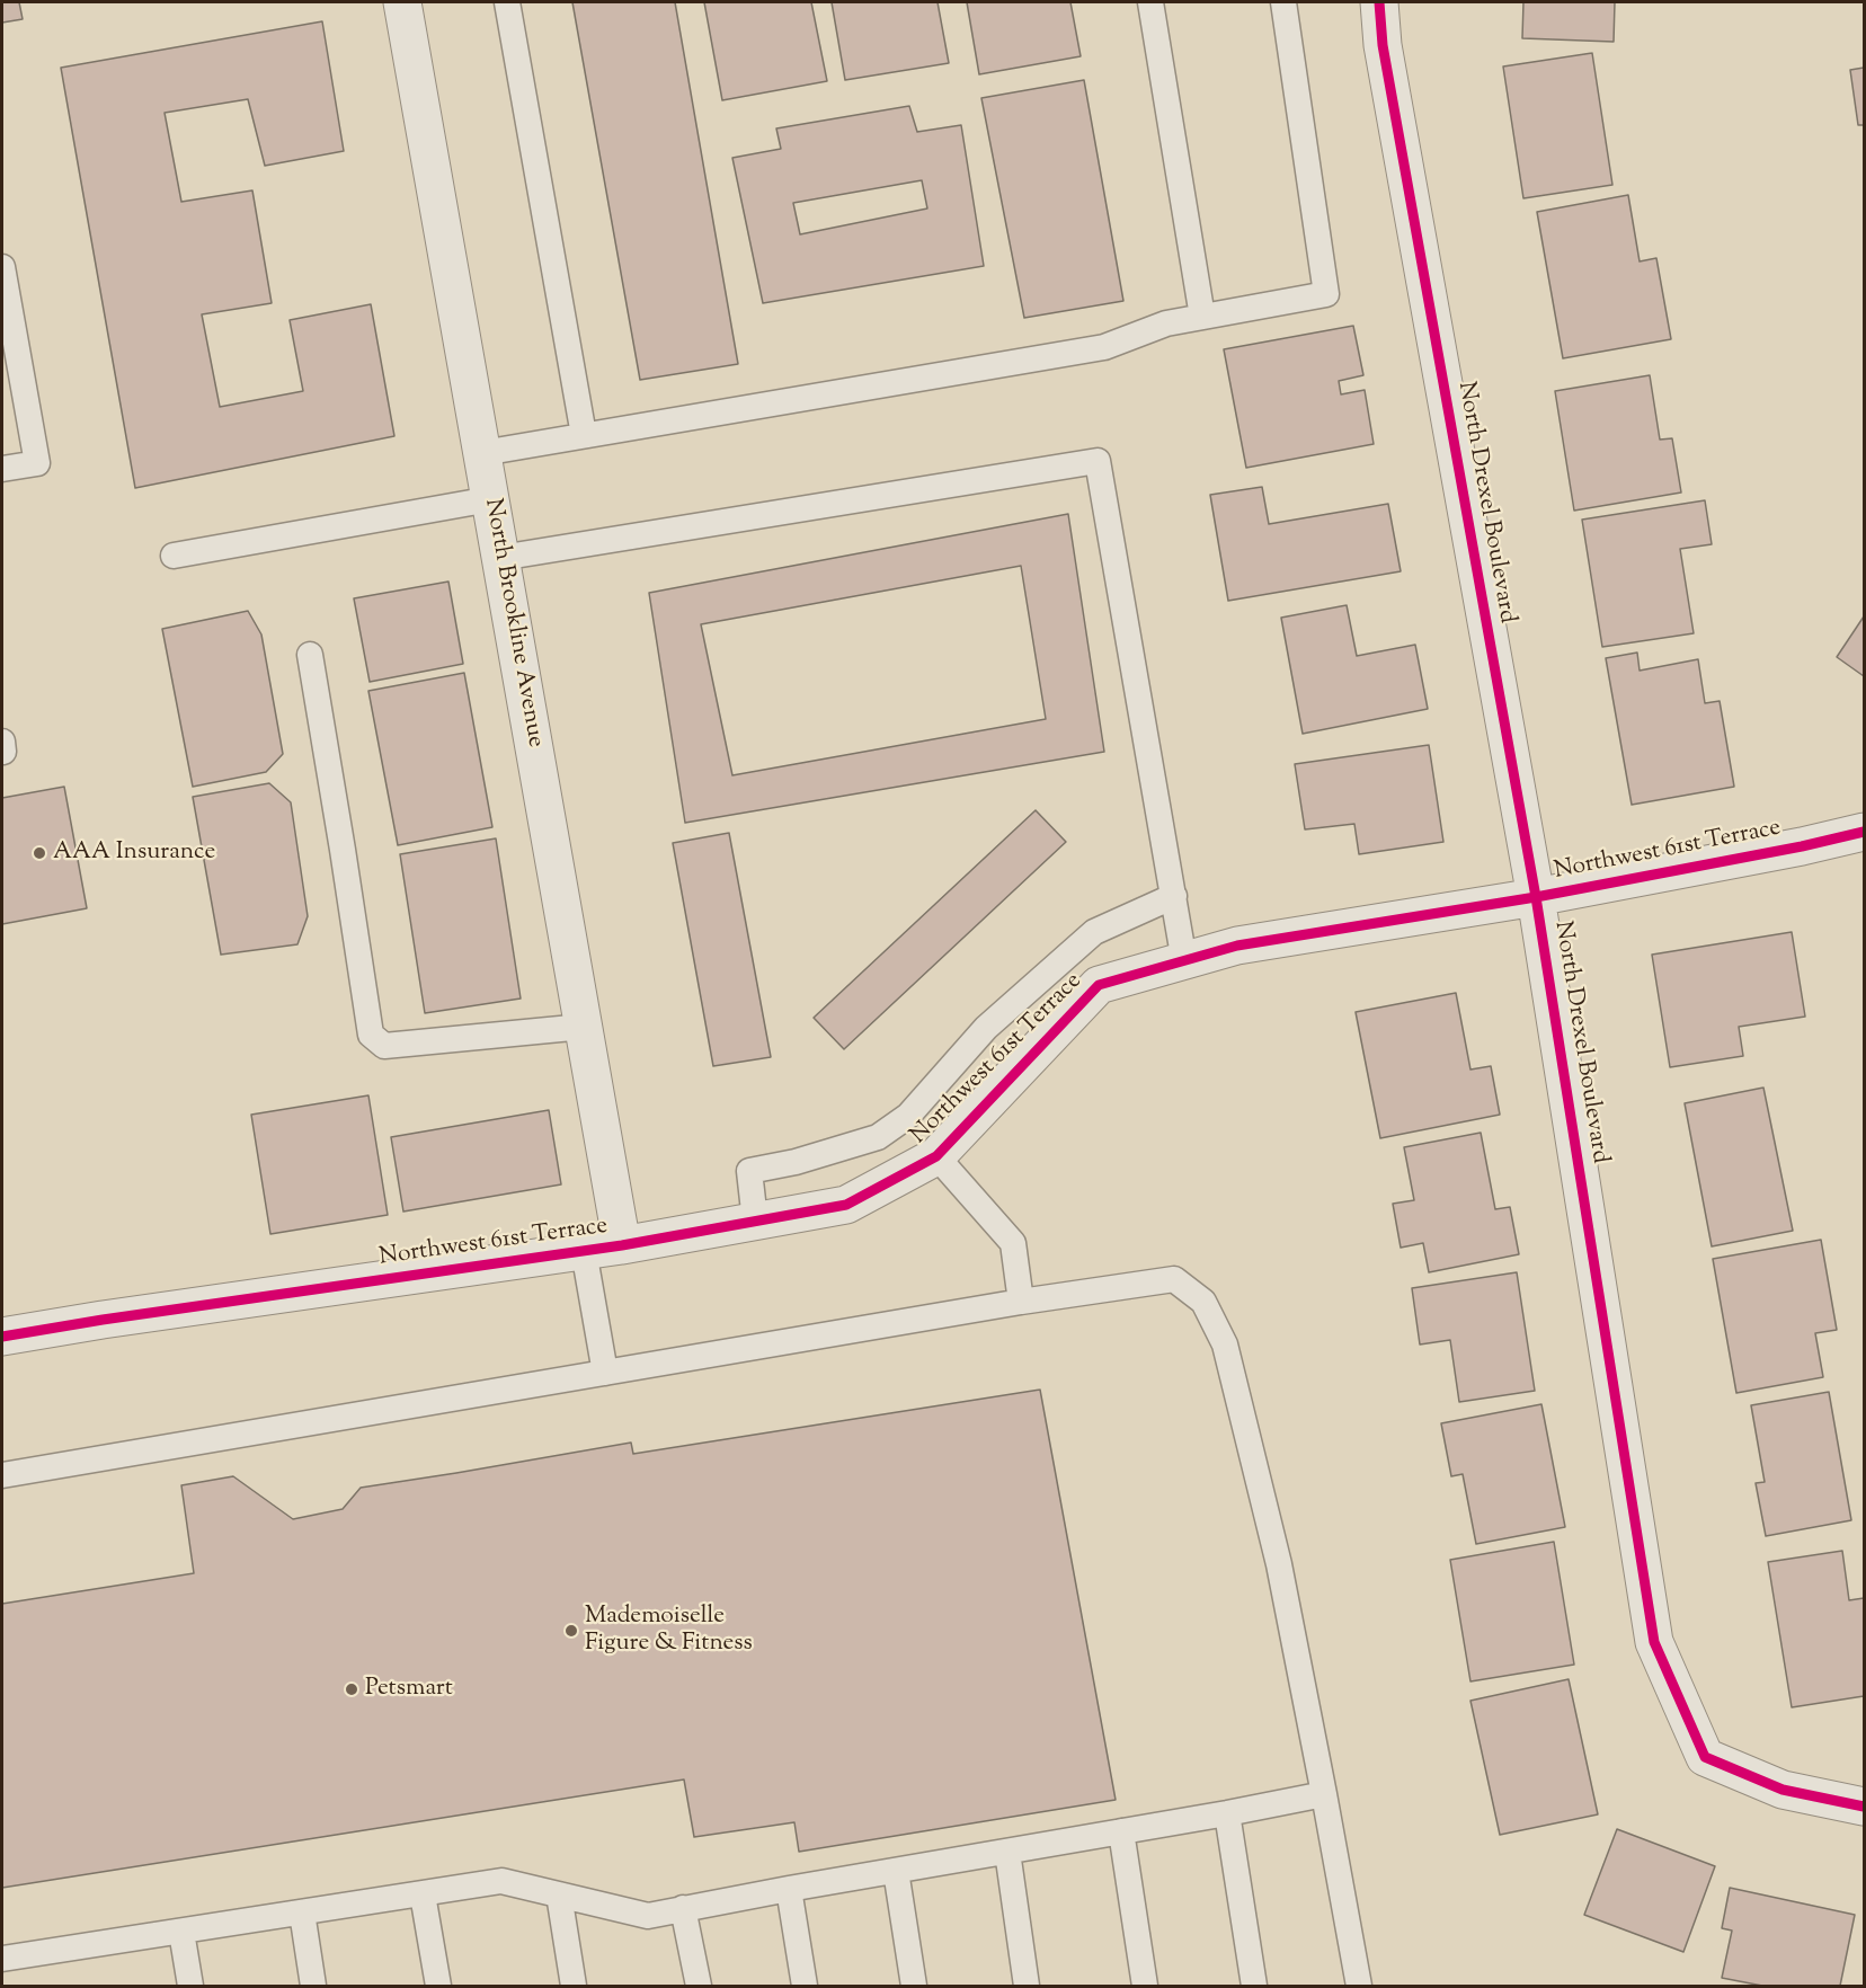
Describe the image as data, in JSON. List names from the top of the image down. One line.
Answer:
{"streets":{"street":["North Drexel Boulevard","North Brookline Avenue","Northwest 61st Terrace"]},"crossings":[["North Drexel Boulevard","Northwest 61st Terrace"],["North Brookline Avenue","Northwest 61st Terrace"]],"places":["AAA Insurance","Mademoiselle Figure & Fitness","Petsmart"]}
